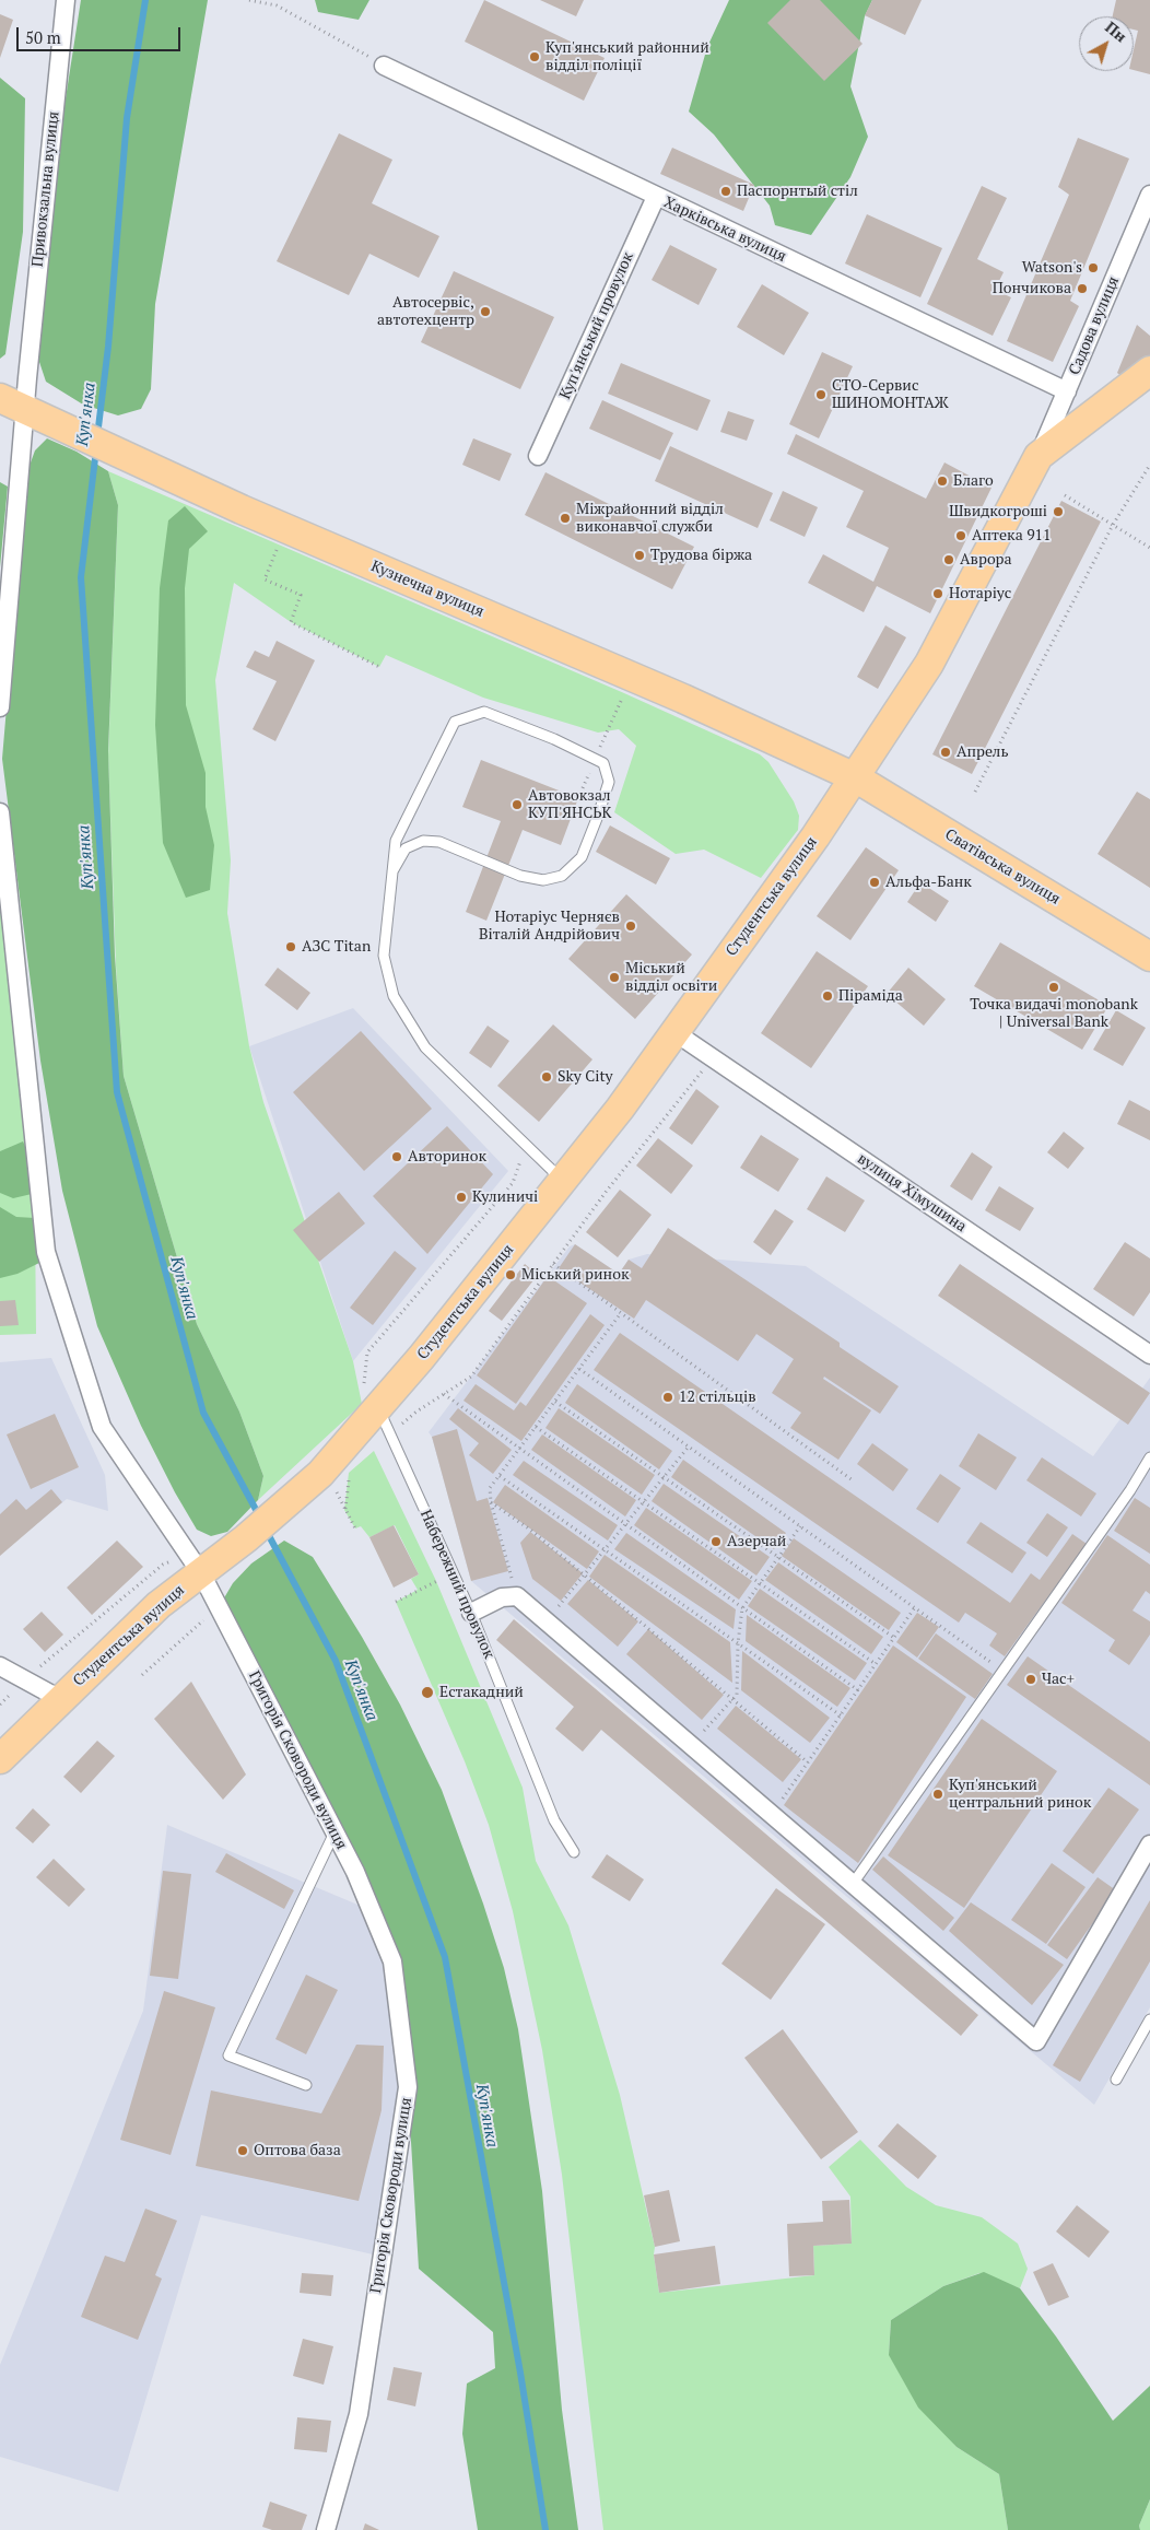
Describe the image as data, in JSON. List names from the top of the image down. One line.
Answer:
{"streets":{"main road":["Кузнечна вулиця","Сватівська вулиця","Студентська вулиця"],"street":["Привокзальна вулиця","Харківська вулиця","Куп'янський провулок","Садова вулиця","вулиця Хімушина","Григорія Сковороди вулиця"],"lane":["Набережний провулок"]},"crossings":[["Харківська вулиця","Куп'янський провулок"],["Харківська вулиця","Садова вулиця"],["Садова вулиця","Студентська вулиця"],["Кузнечна вулиця","Сватівська вулиця"],["Кузнечна вулиця","Студентська вулиця"],["Сватівська вулиця","Студентська вулиця"],["Студентська вулиця","вулиця Хімушина"],["Студентська вулиця","Набережний провулок"],["Студентська вулиця","Григорія Сковороди вулиця"]],"water":["Куп'янка"],"places":["Куп'янський районний відділ поліції","Паспорнтый стіл","Watson's","Пончикова","Автосервіс, автотехцентр","СТО-Сервис ШИНОМОНТАЖ","Благо","Швидкогроші","Міжрайонний відділ виконавчої служби","Аптека 911","Трудова біржа","Аврора","Нотаріус","Апрель","Автовокзал КУП'ЯНСЬК","Альфа-Банк","Нотаріус Черняєв Віталій Андрійович","АЗС Titan","Міський відділ освіти","Точка видачі monobank | Universal Bank","Піраміда","Sky City","Авторинок","Кулиничі","Міський ринок","12 стільців","Азерчай","Час+","Естакадний","Куп'янський центральний ринок","Оптова база"],"scale_bar":"50 m","north":"top right"}
